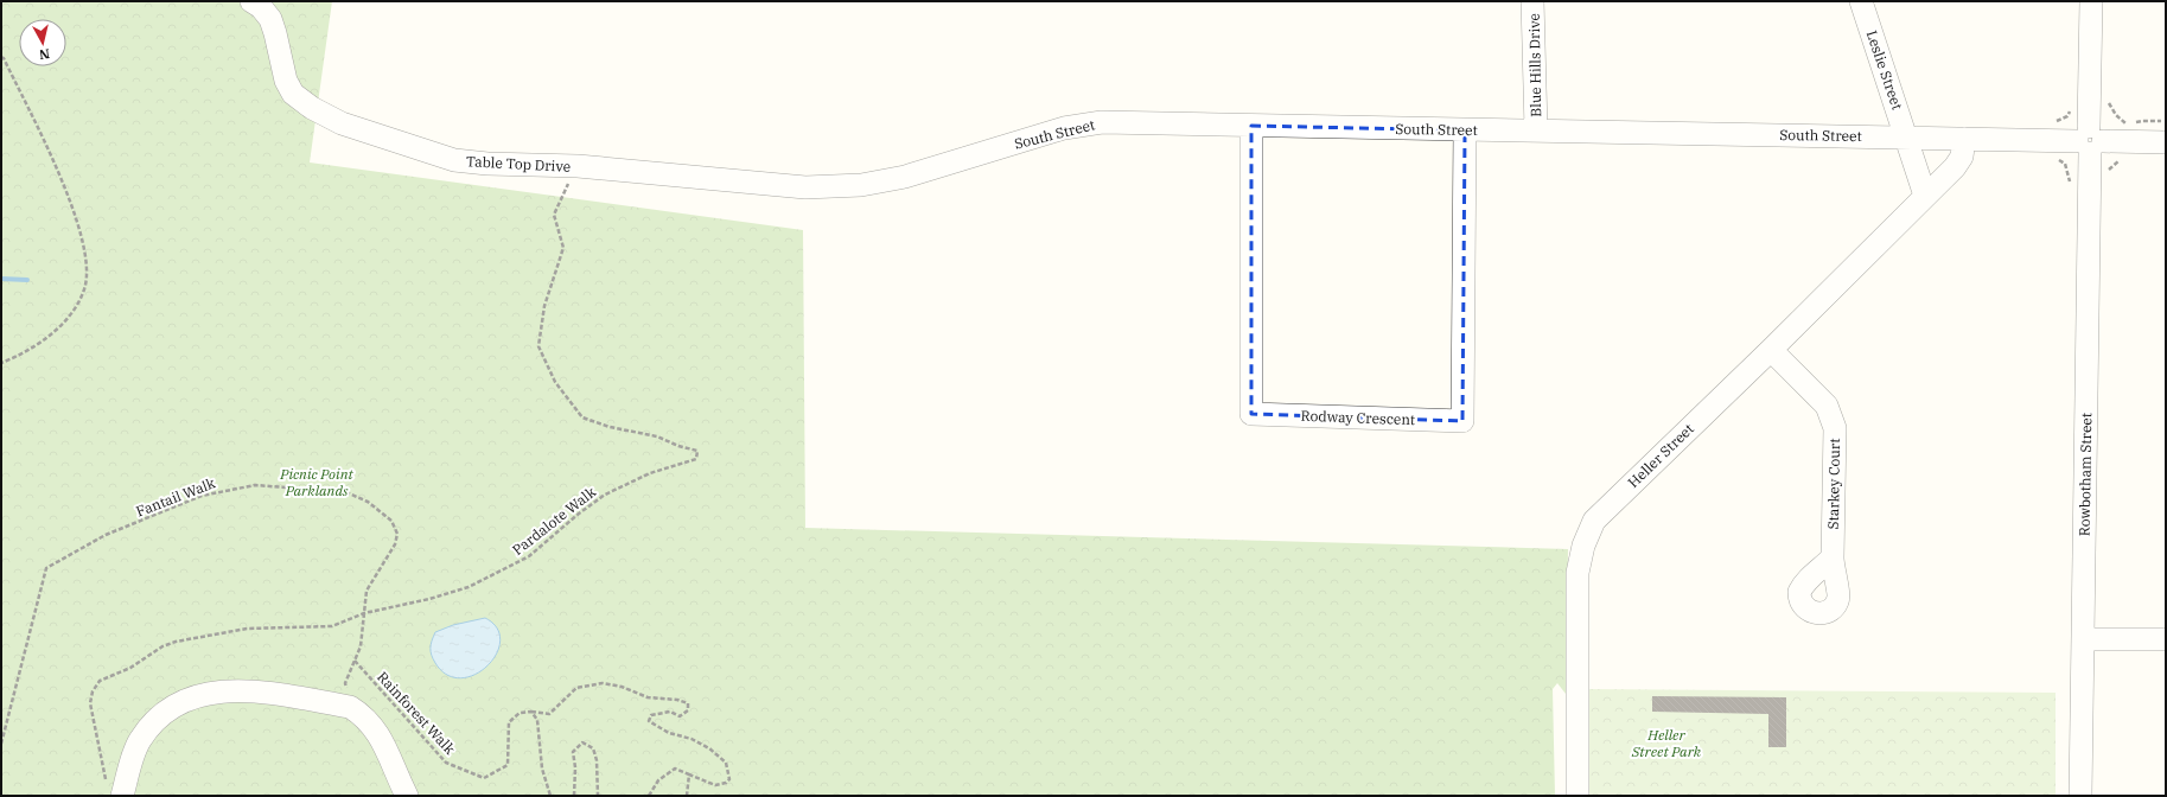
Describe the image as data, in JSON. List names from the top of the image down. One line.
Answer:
{"streets":{"street":["Blue Hills Drive","Leslie Street","South Street","Table Top Drive","Rodway Crescent","Heller Street","Rowbotham Street","Starkey Court"],"path":["Fantail Walk","Pardalote Walk","Rainforest Walk"]},"crossings":[["Blue Hills Drive","South Street"],["Leslie Street","South Street"],["South Street","Table Top Drive"],["South Street","Rodway Crescent"],["South Street","Heller Street"],["South Street","Rowbotham Street"],["Table Top Drive","Pardalote Walk"],["Heller Street","Starkey Court"],["Fantail Walk","Pardalote Walk"]],"parks":["Picnic Point Parklands","Heller Street Park"],"north":"bottom"}
